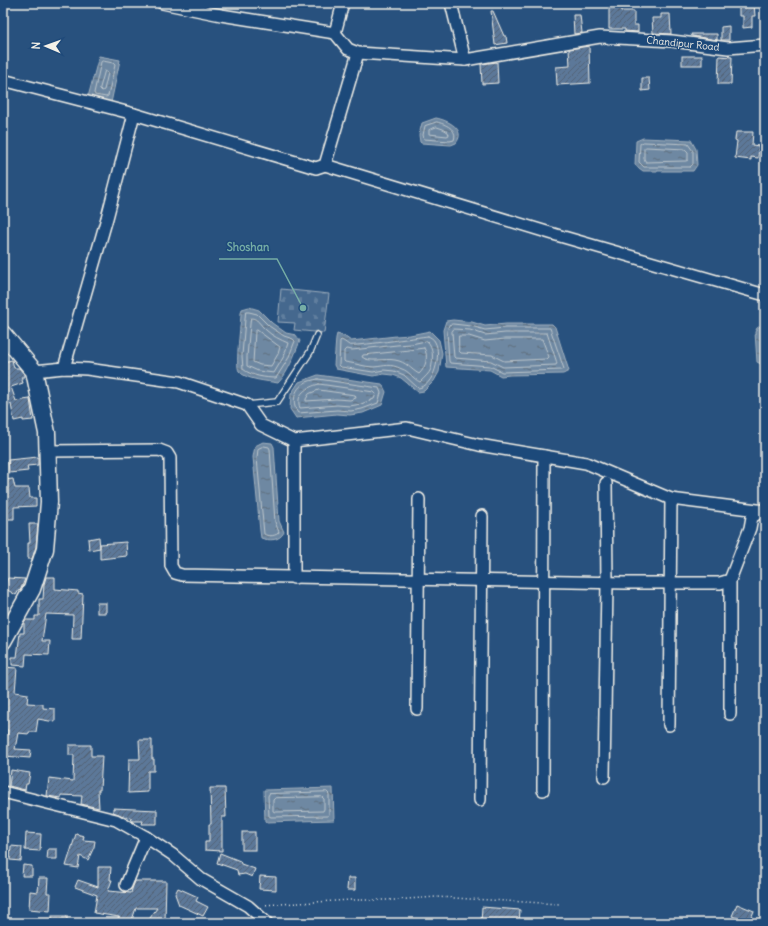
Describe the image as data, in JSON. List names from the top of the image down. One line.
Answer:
{"streets":{"street":["Chandipur Road"]},"places":["Shoshan"],"north":"left"}
